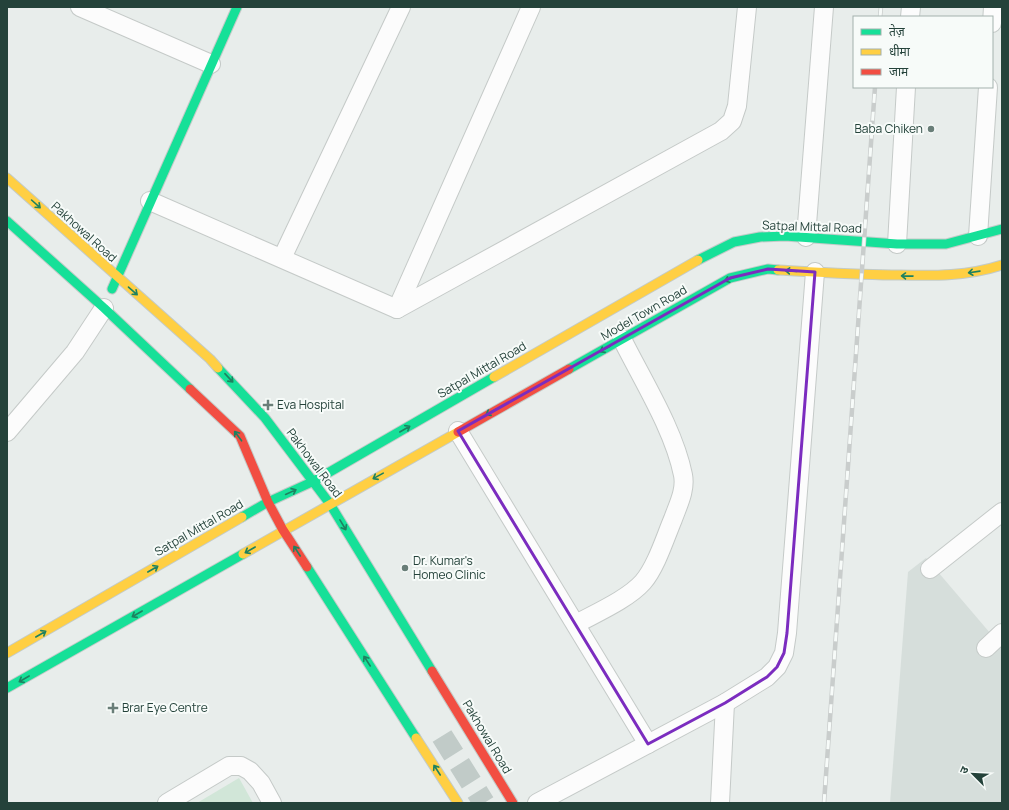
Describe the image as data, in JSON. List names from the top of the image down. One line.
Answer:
{"streets":{"street":["Satpal Mittal Road","Pakhowal Road","Model Town Road"]},"crossings":[["Satpal Mittal Road","Pakhowal Road"],["Pakhowal Road","Model Town Road"]],"one_way":["Model Town Road"],"places":{"other":["Baba Chiken","Dr. Kumar's Homeo Clinic"],"health":["Eva Hospital","Brar Eye Centre"]},"legend":["तेज़","धीमा","जाम"],"north":"top left"}
